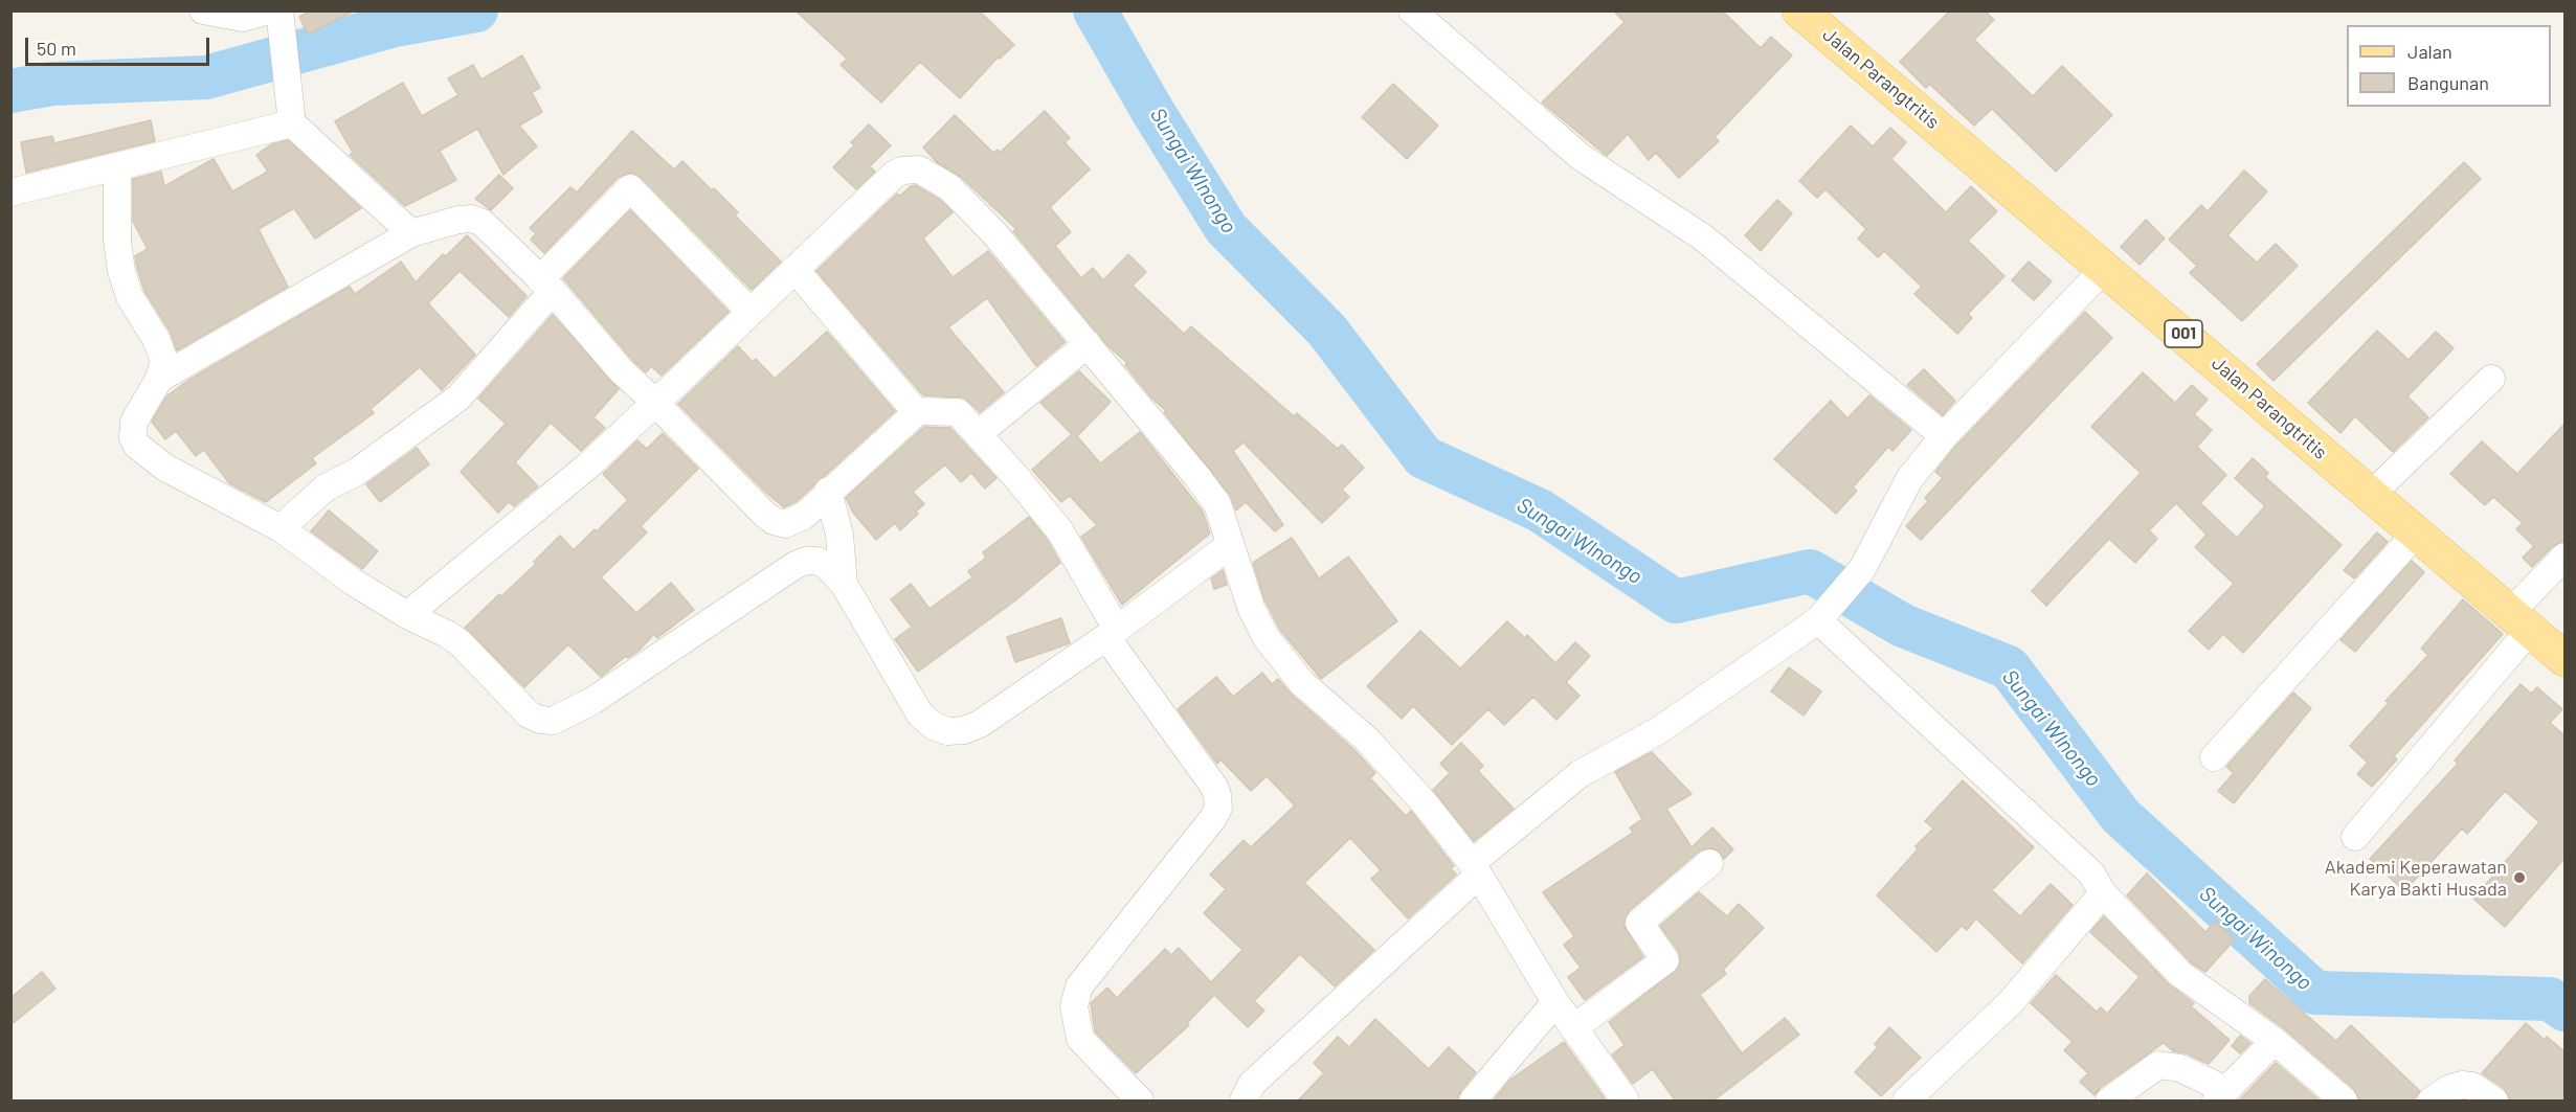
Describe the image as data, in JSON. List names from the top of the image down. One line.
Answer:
{"streets":{"main road":["Jalan Parangtritis","001"]},"water":["Sungai WInongo","Sungai Winongo"],"places":["Akademi Keperawatan Karya Bakti Husada"],"legend":["Jalan","Bangunan"],"scale_bar":"50 m"}
